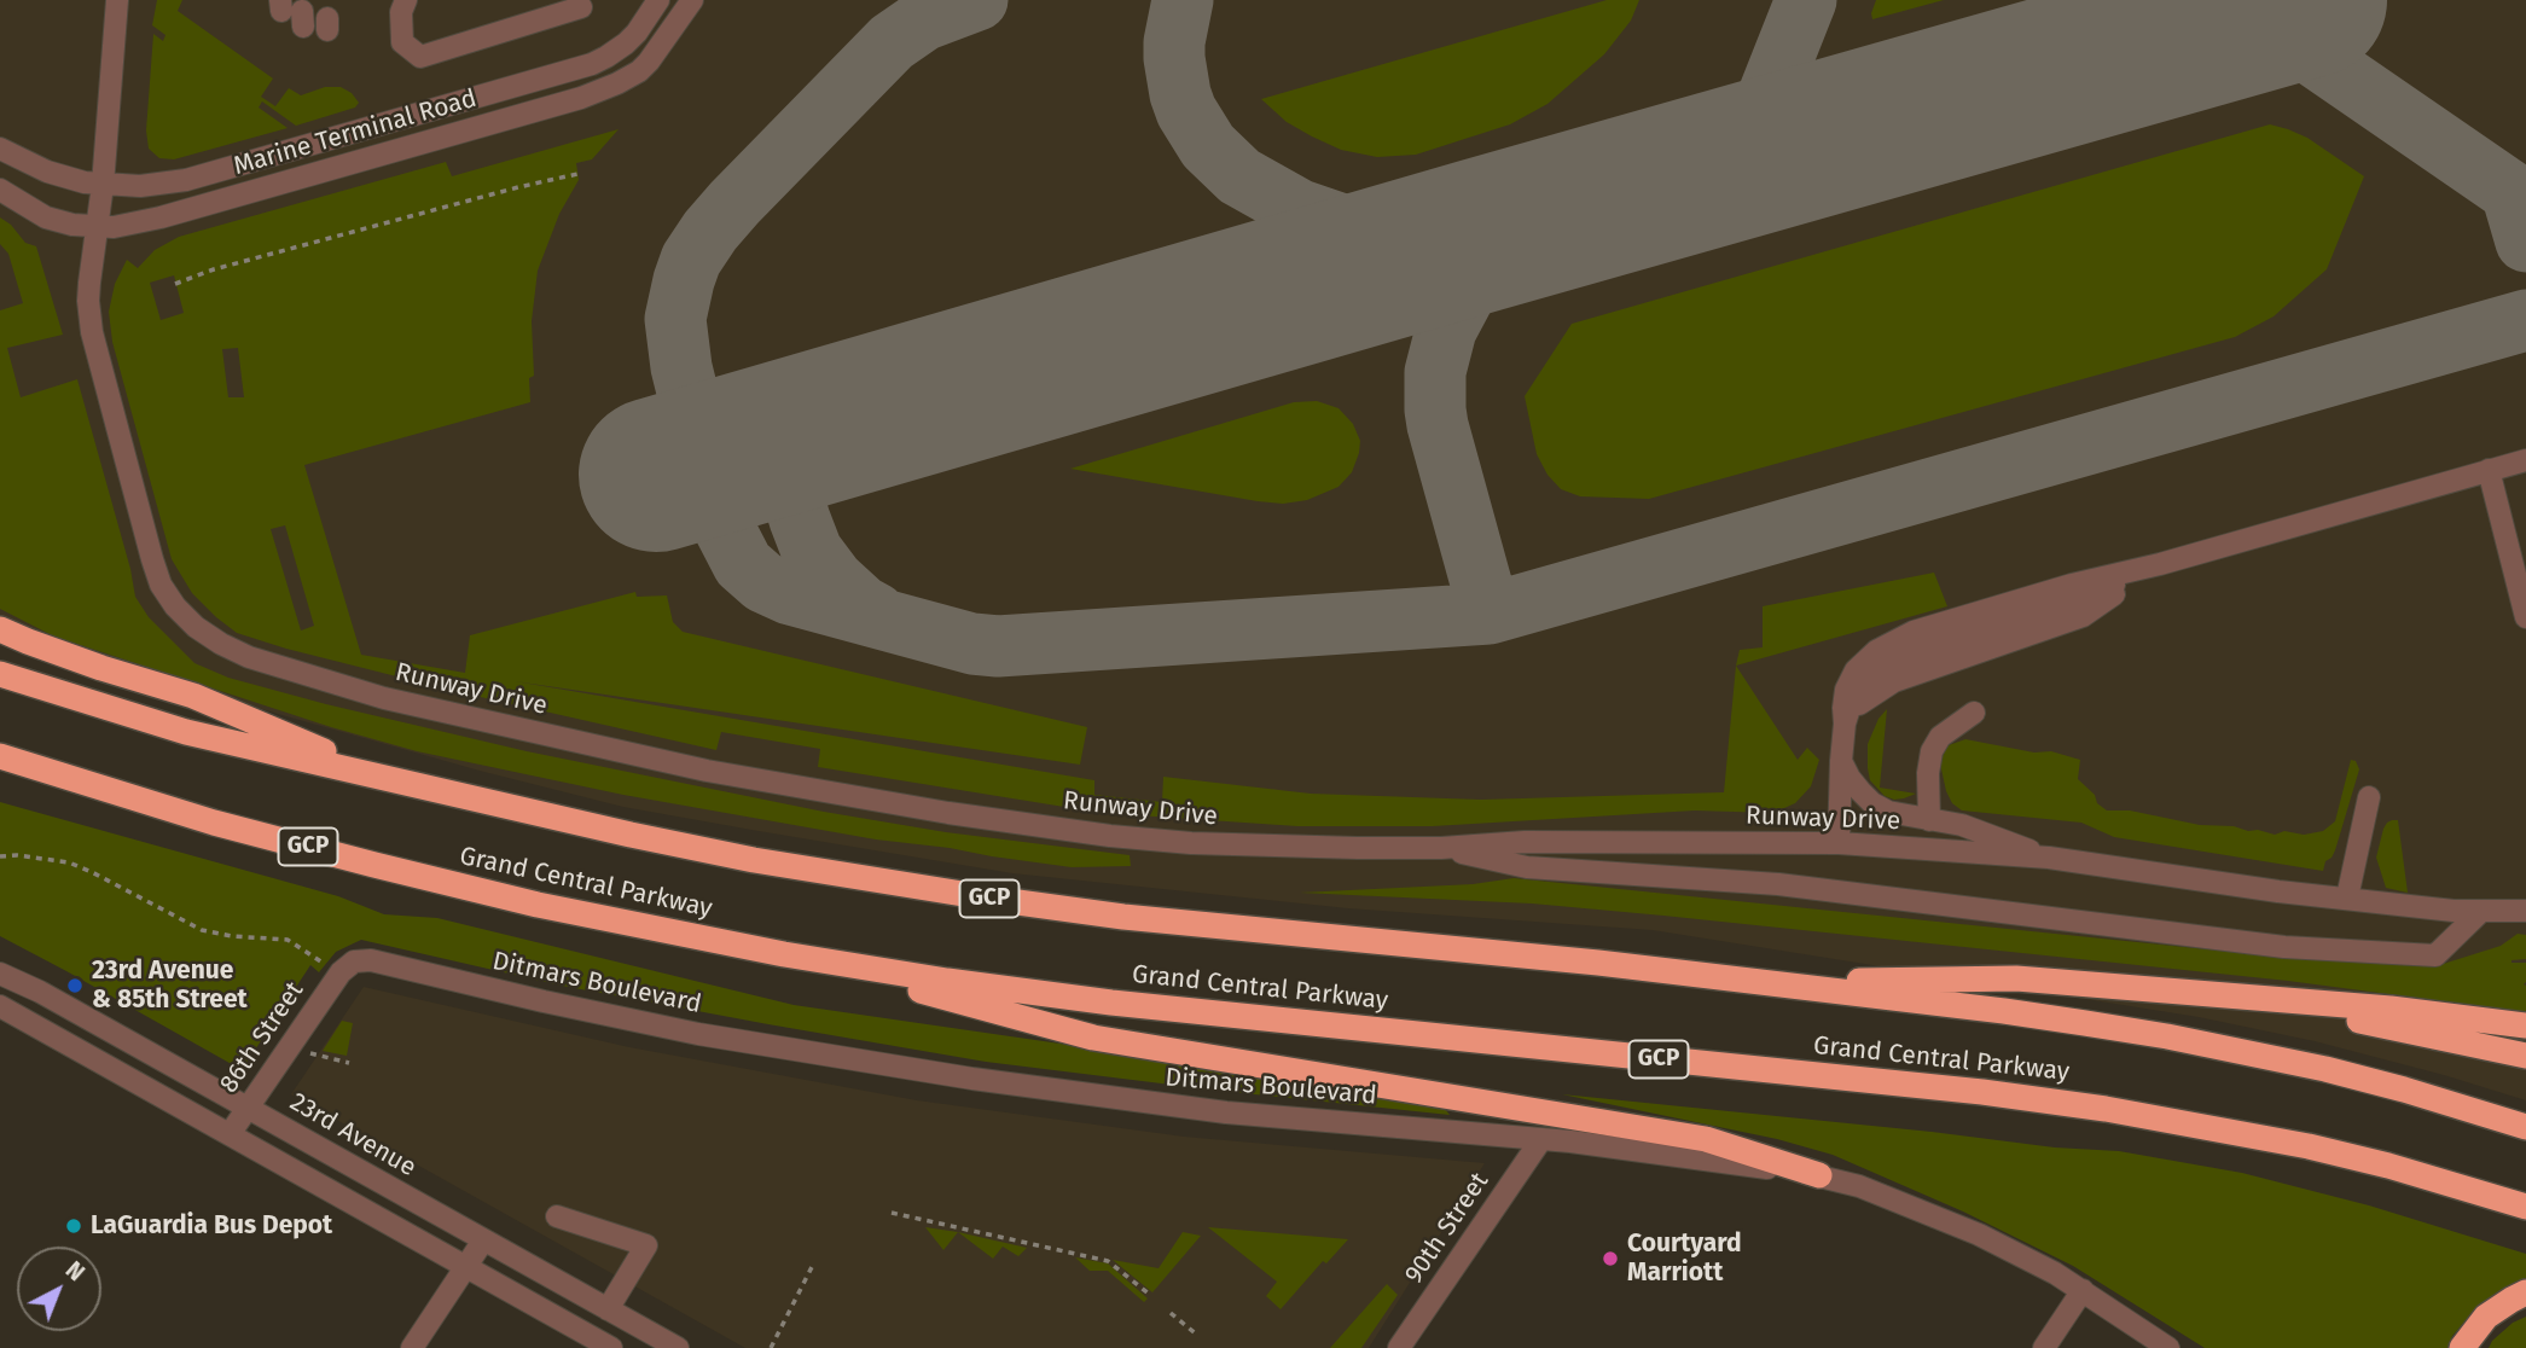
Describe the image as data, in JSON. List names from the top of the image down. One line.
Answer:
{"streets":{"highway":["GCP","Grand Central Parkway"],"street":["Marine Terminal Road","Runway Drive","Ditmars Boulevard","86th Street","23rd Avenue","90th Street"]},"crossings":[["Marine Terminal Road","Runway Drive"],["Ditmars Boulevard","86th Street"],["Ditmars Boulevard","90th Street"],["86th Street","23rd Avenue"]],"places":["23rd Avenue & 85th Street","LaGuardia Bus Depot","Courtyard Marriott"],"north":"top right"}
